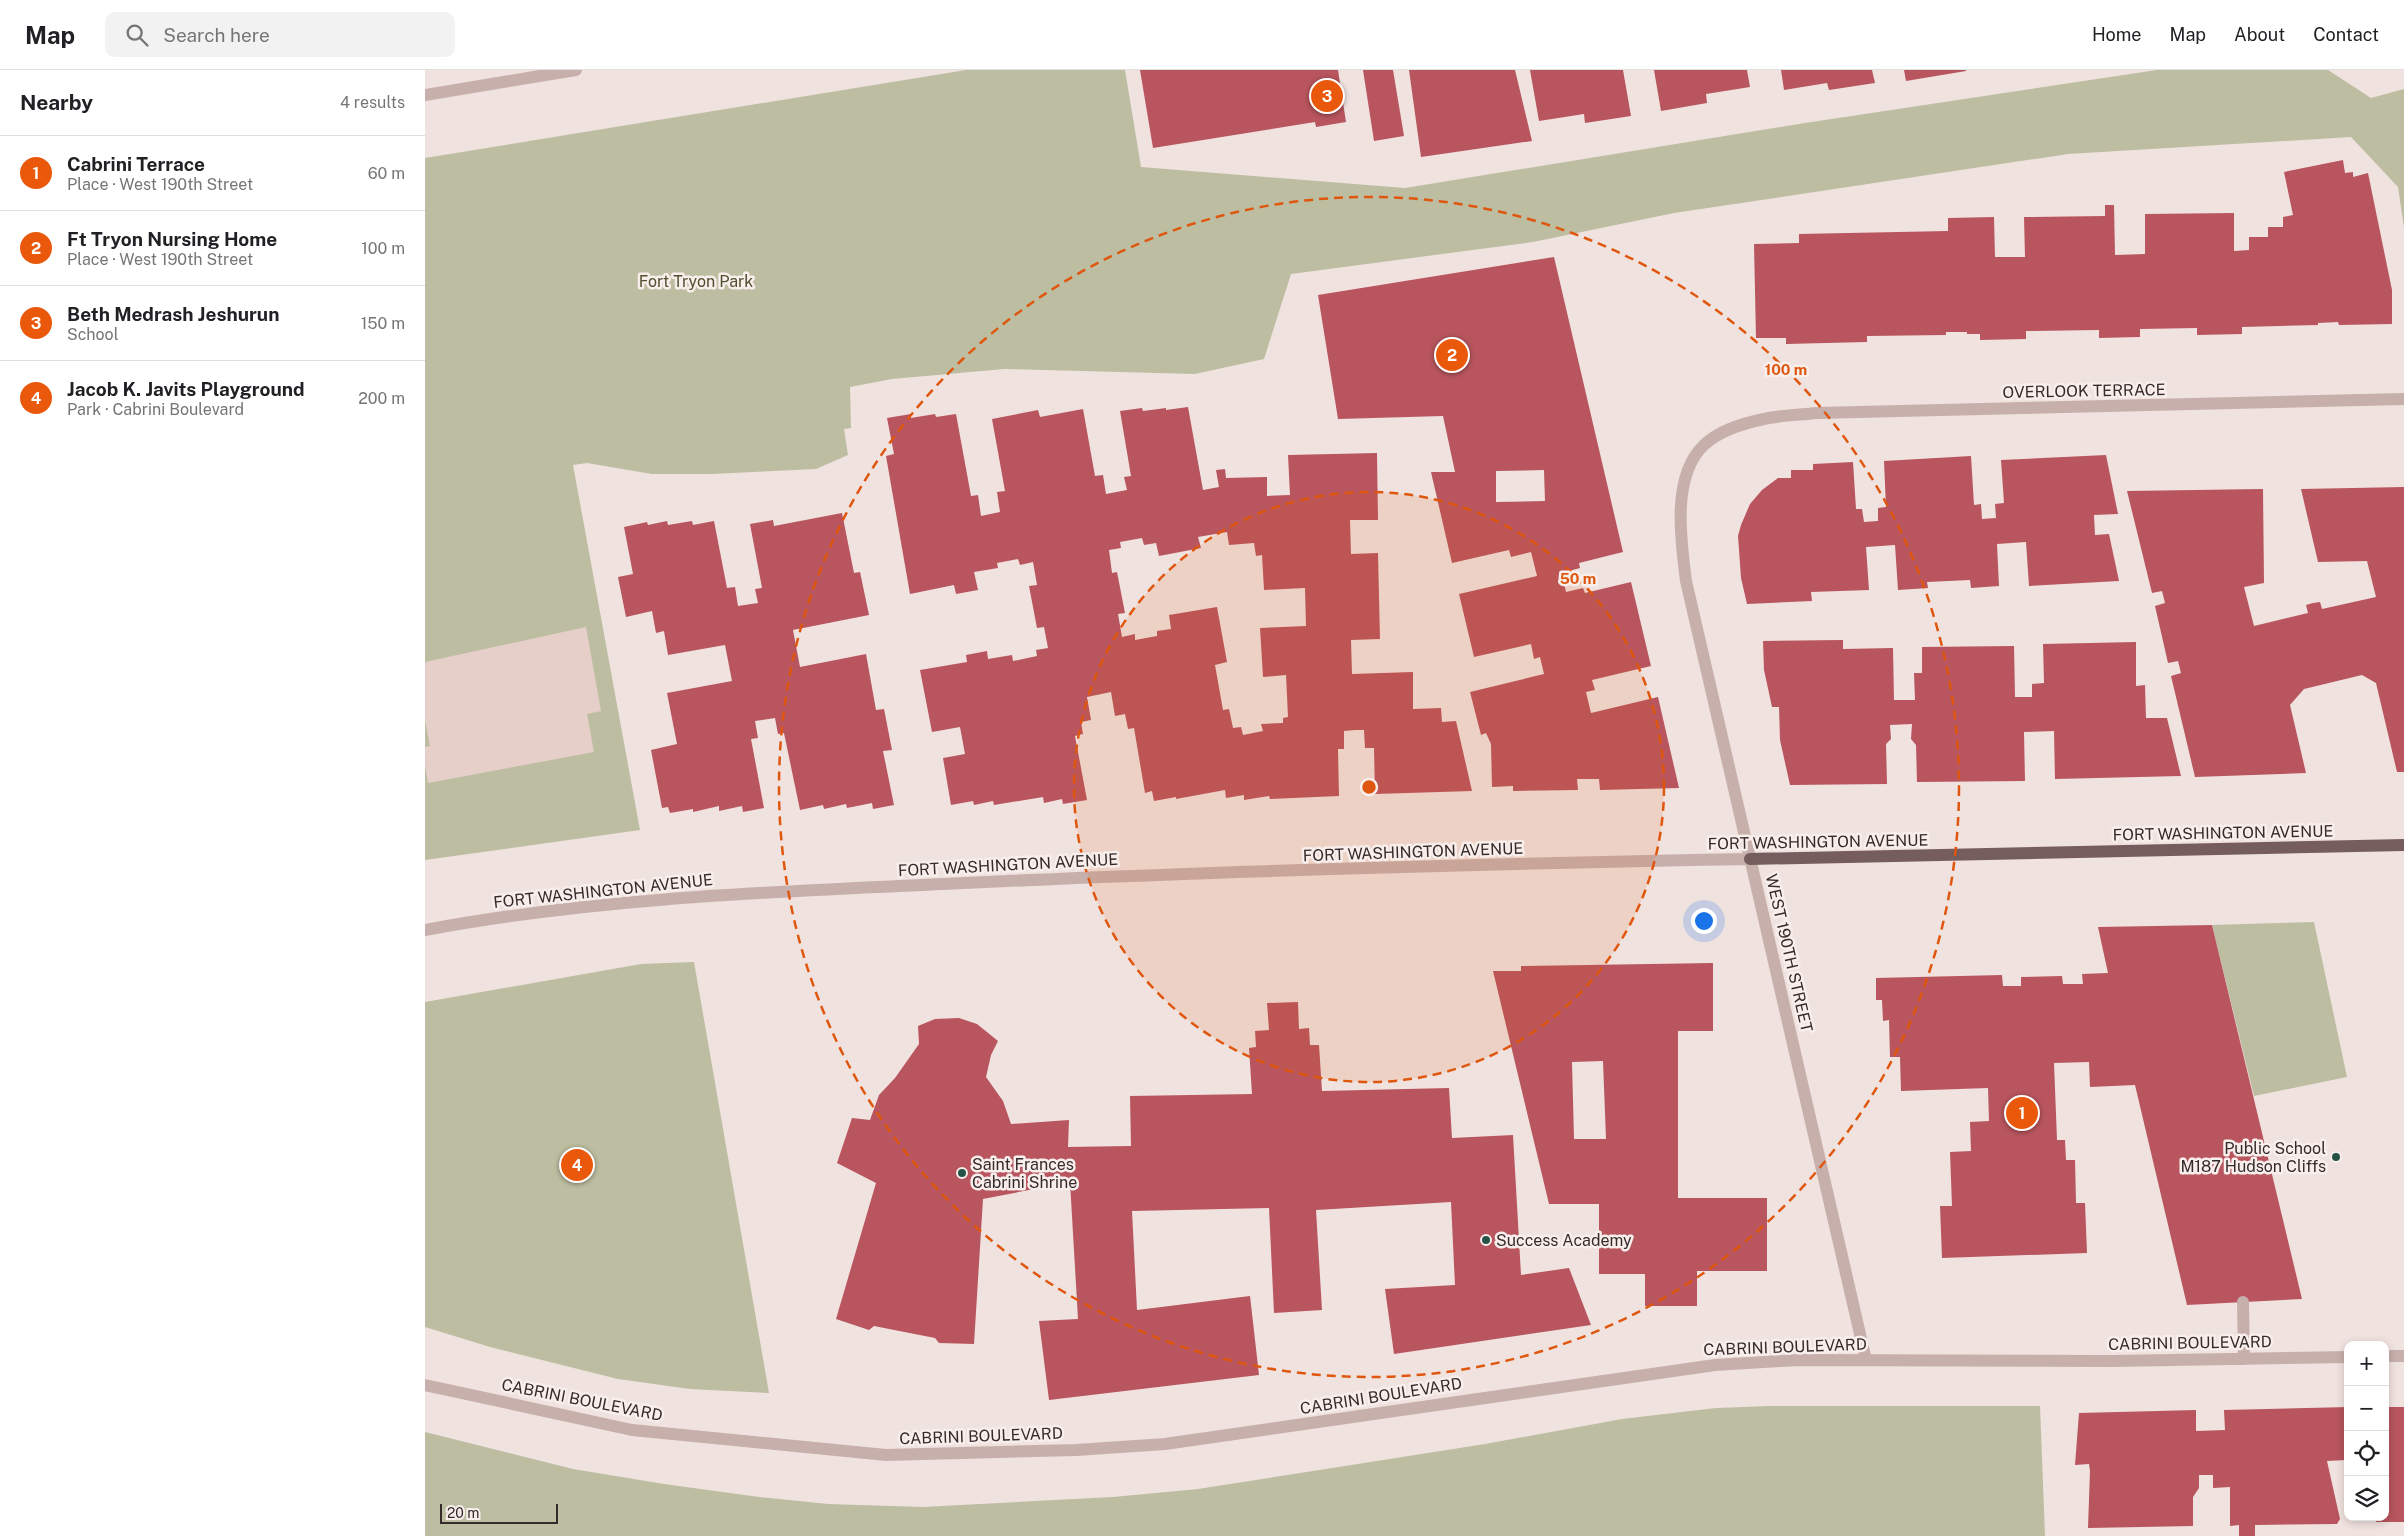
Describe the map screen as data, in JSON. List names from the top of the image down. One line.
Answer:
{"streets":{"main road":["FORT WASHINGTON AVENUE"],"street":["OVERLOOK TERRACE","WEST 190TH STREET","CABRINI BOULEVARD"]},"crossings":[["OVERLOOK TERRACE","WEST 190TH STREET"],["FORT WASHINGTON AVENUE","WEST 190TH STREET"],["WEST 190TH STREET","CABRINI BOULEVARD"]],"parks":["Fort Tryon Park"],"places":["Public School M187 Hudson Cliffs","Saint Frances Cabrini Shrine","Success Academy"],"scale_bar":"20 m","page":{"header":"Map","search":"Search here","nav":["Home","Map","About","Contact"],"heading":["Nearby","4 results"],"pins":["3","2","1","4"],"list":[{"mark":"1","name":"Cabrini Terrace","note":"Place · West 190th Street","value":"60 m"},{"mark":"2","name":"Ft Tryon Nursing Home","note":"Place · West 190th Street","value":"100 m"},{"mark":"3","name":"Beth Medrash Jeshurun","note":"School","value":"150 m"},{"mark":"4","name":"Jacob K. Javits Playground","note":"Park · Cabrini Boulevard","value":"200 m"}],"map_buttons":["+","−"],"scale":"20 m"},"rings":["100 m","50 m"]}
